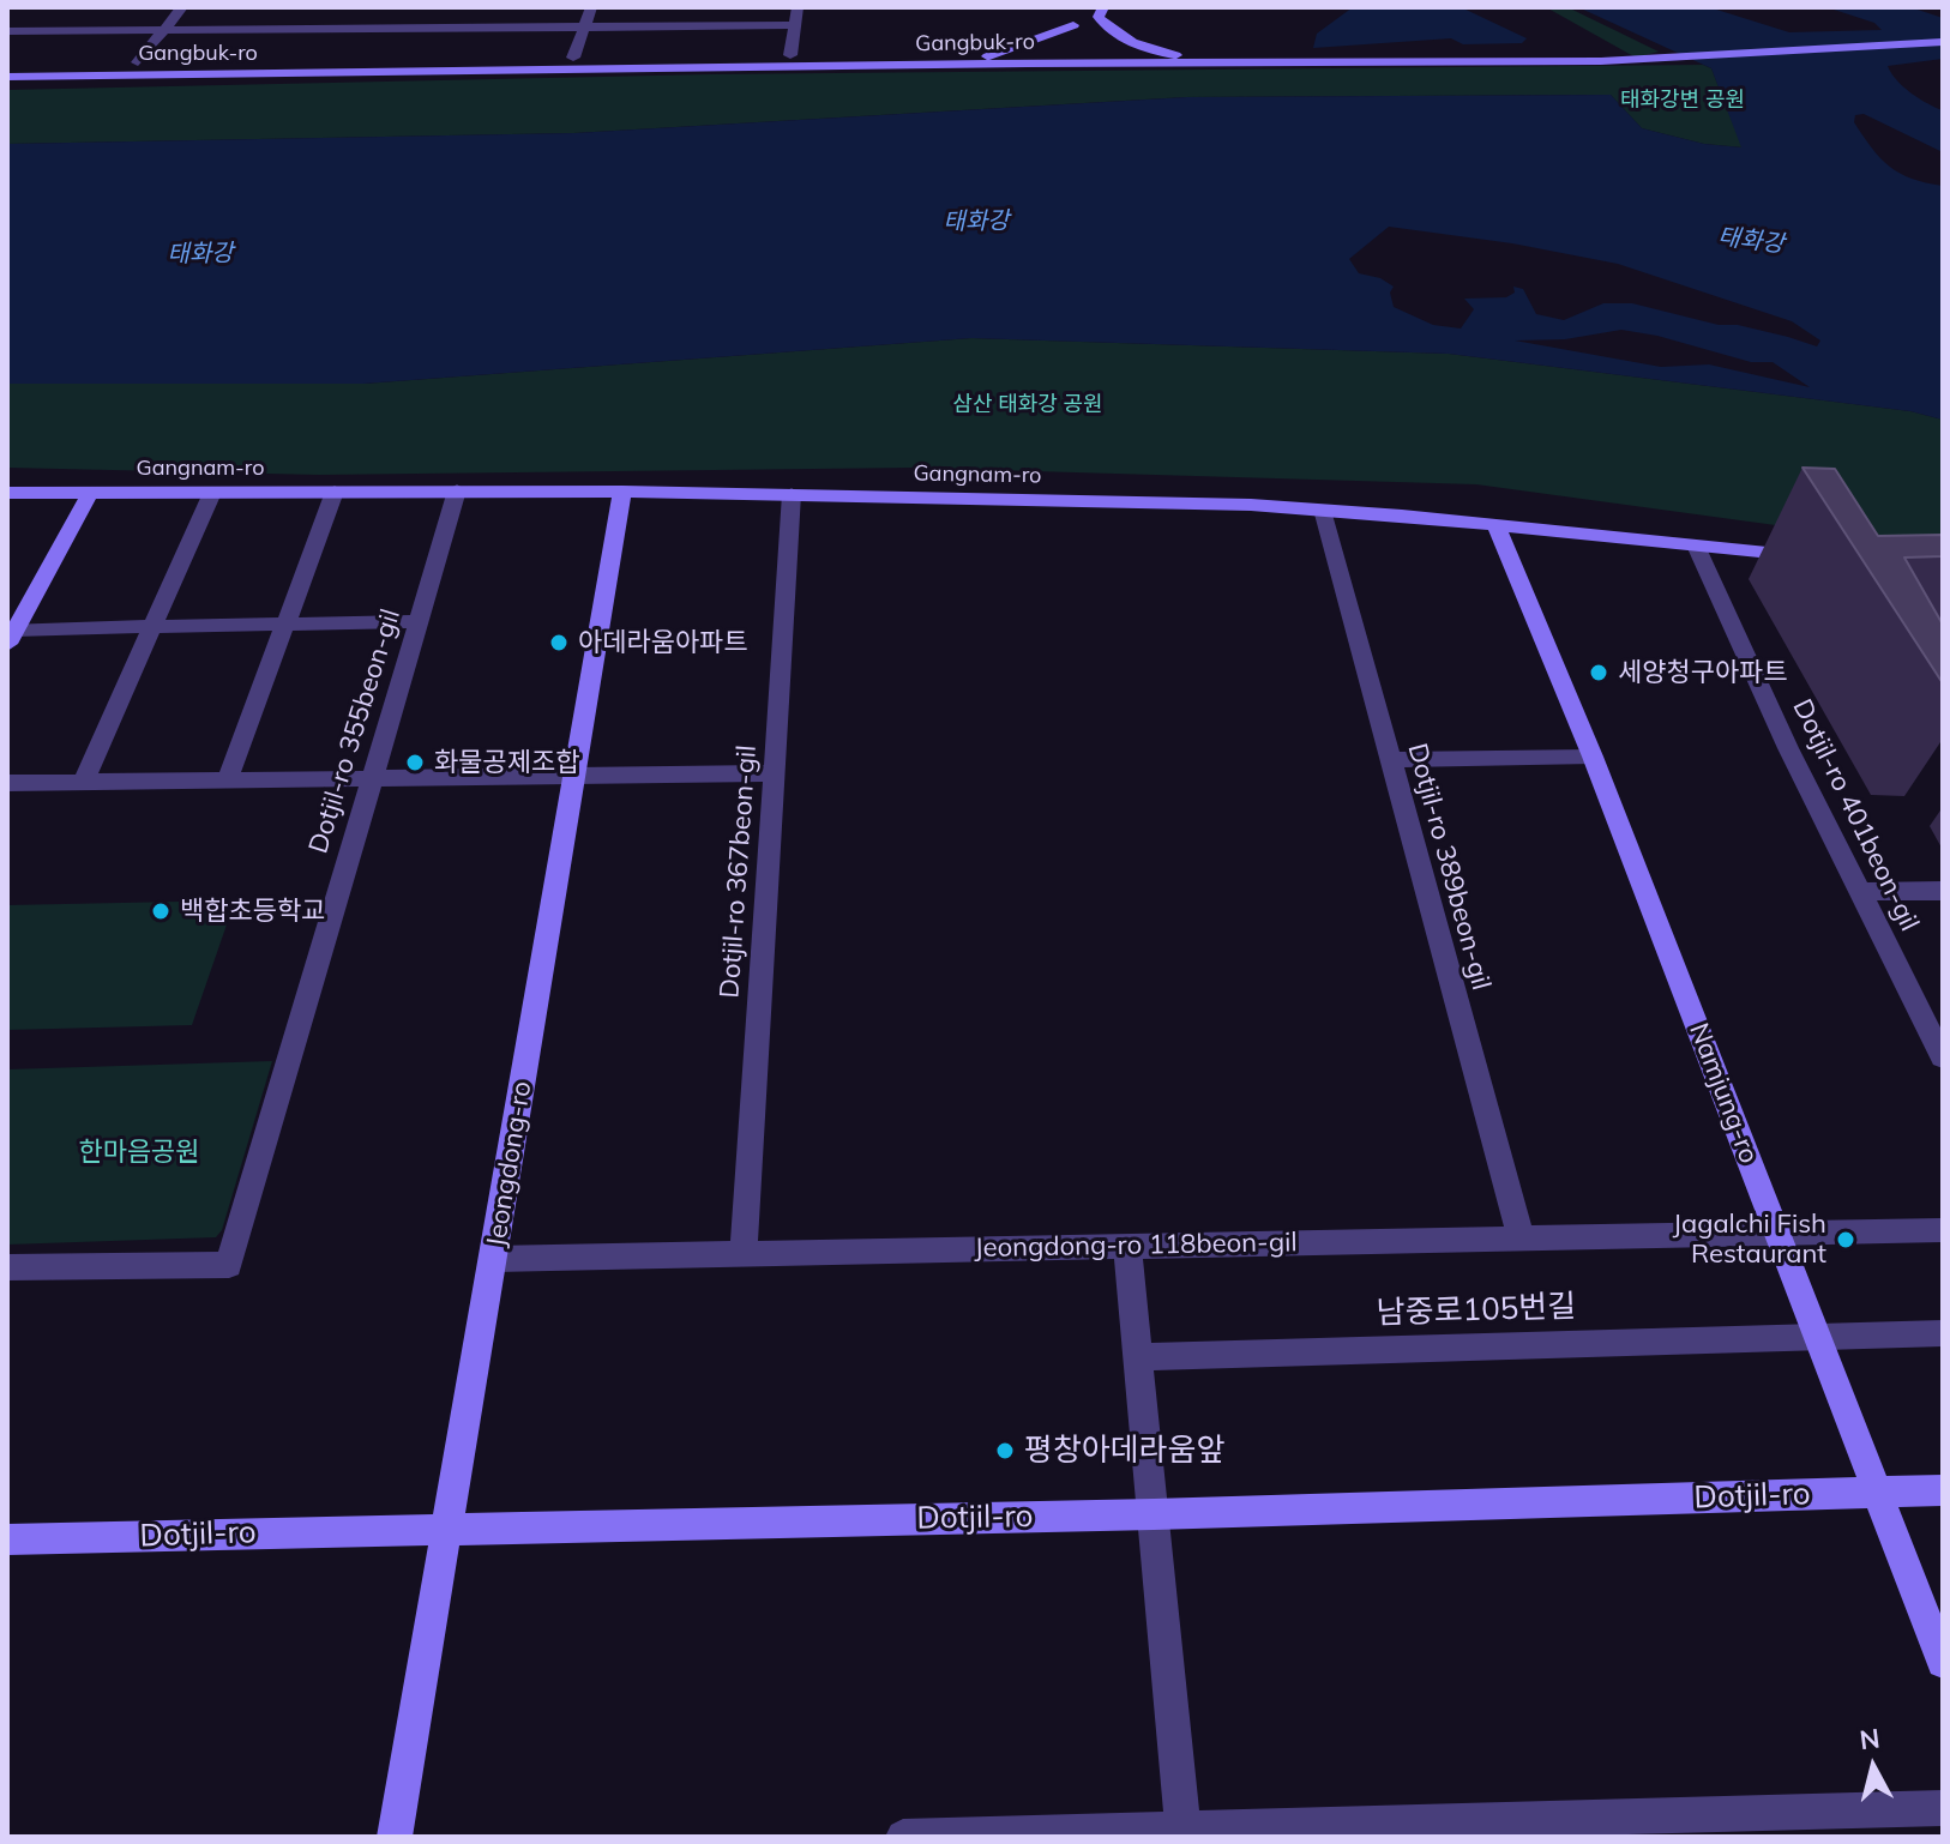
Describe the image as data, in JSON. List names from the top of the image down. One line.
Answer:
{"streets":{"main road":["Gangbuk-ro","Gangnam-ro","Namjung-ro","Jeongdong-ro","Dotjil-ro"],"street":["Dotjil-ro 355beon-gil","Dotjil-ro 401beon-gil","Dotjil-ro 389beon-gil","Dotjil-ro 367beon-gil","Jeongdong-ro 118beon-gil","남중로105번길"]},"crossings":[["Gangnam-ro","Dotjil-ro 355beon-gil"],["Gangnam-ro","Dotjil-ro 401beon-gil"],["Gangnam-ro","Dotjil-ro 389beon-gil"],["Gangnam-ro","Dotjil-ro 367beon-gil"],["Gangnam-ro","Namjung-ro"],["Gangnam-ro","Jeongdong-ro"],["Dotjil-ro 389beon-gil","Jeongdong-ro 118beon-gil"],["Dotjil-ro 367beon-gil","Jeongdong-ro 118beon-gil"],["Namjung-ro","Jeongdong-ro 118beon-gil"],["Namjung-ro","남중로105번길"],["Namjung-ro","Dotjil-ro"],["Jeongdong-ro","Jeongdong-ro 118beon-gil"],["Jeongdong-ro","Dotjil-ro"]],"water":["태화강"],"parks":["태화강변 공원","삼산 태화강 공원","한마음공원"],"places":["아데라움아파트","세양청구아파트","화물공제조합","백합초등학교","Jagalchi Fish Restaurant","평창아데라움앞"],"north":"top"}
